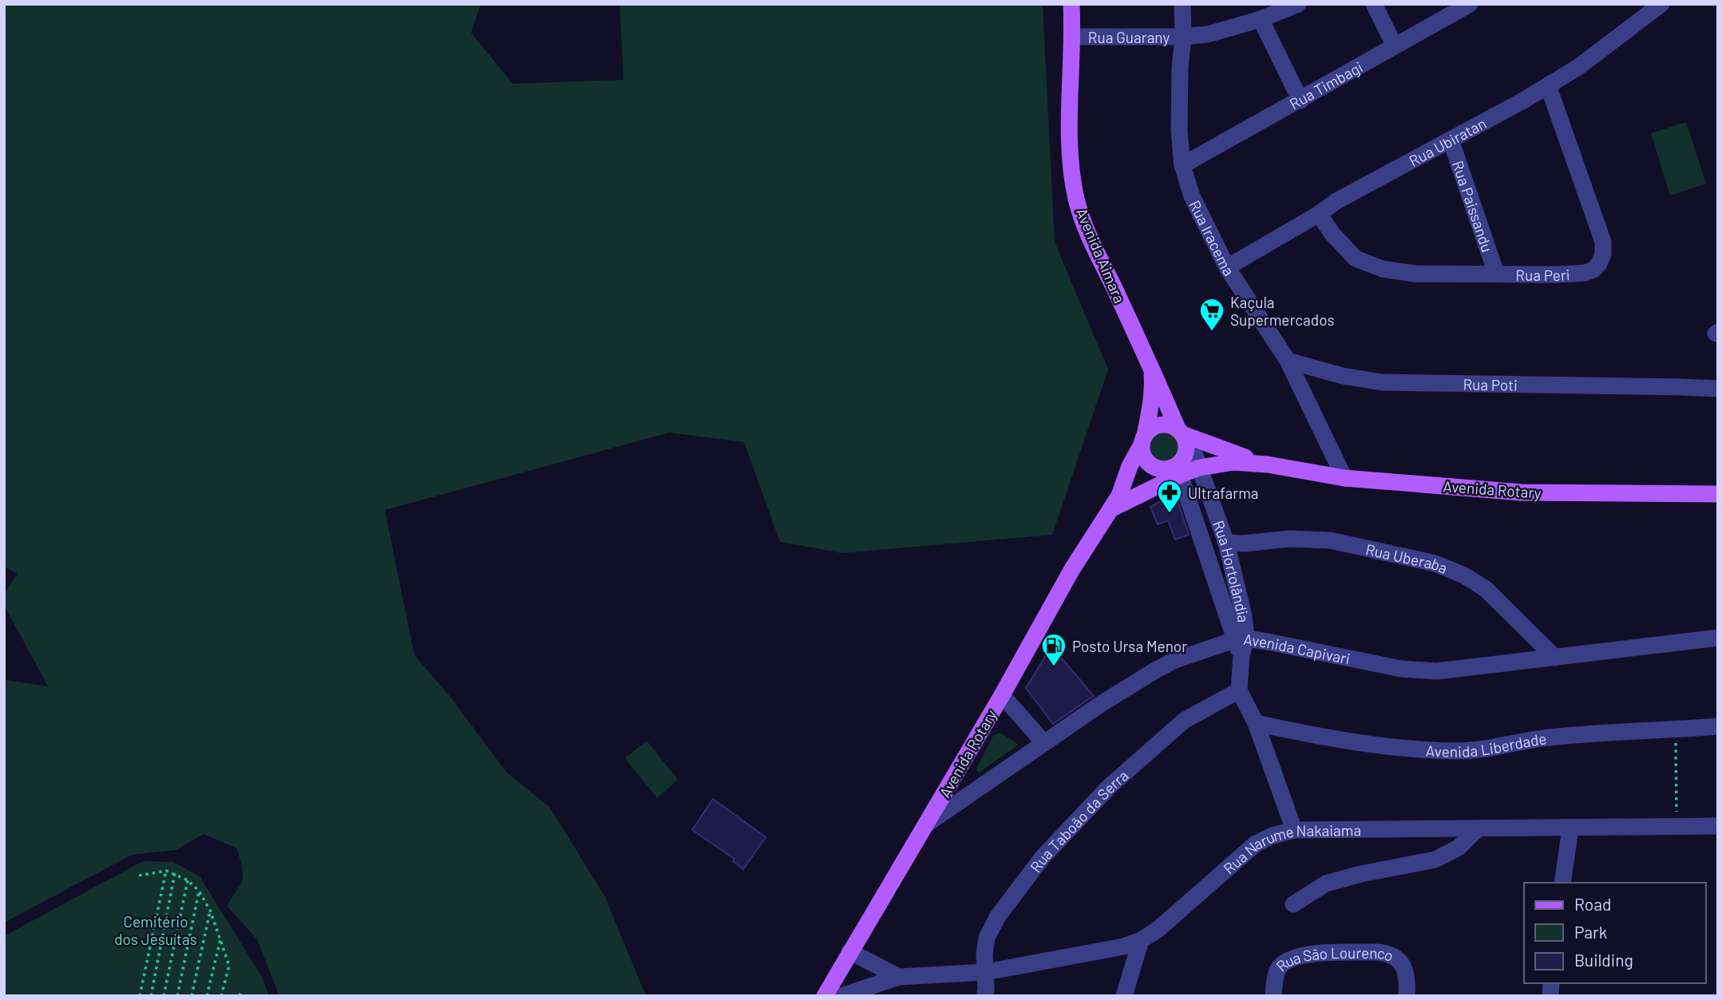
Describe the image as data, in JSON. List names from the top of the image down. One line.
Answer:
{"streets":{"main road":["Avenida Aimara","Avenida Rotary"],"street":["Rua Guarany","Rua Timbagi","Rua Ubiratan","Rua Paissandu","Rua Iracema","Rua Peri","Rua Poti","Rua Uberaba","Rua Hortolândia","Avenida Capivari","Avenida Liberdade","Rua Taboão da Serra","Rua Narume Nakaiama","Rua São Lourenco"]},"crossings":[["Rua Guarany","Rua Iracema"],["Rua Guarany","Avenida Aimara"],["Rua Timbagi","Rua Iracema"],["Rua Ubiratan","Rua Paissandu"],["Rua Ubiratan","Rua Iracema"],["Rua Ubiratan","Rua Peri"],["Rua Paissandu","Rua Peri"],["Rua Iracema","Rua Poti"],["Rua Iracema","Avenida Rotary"],["Avenida Aimara","Avenida Rotary"],["Avenida Aimara","Rua Hortolândia"],["Avenida Rotary","Rua Hortolândia"],["Avenida Rotary","Avenida Capivari"],["Rua Uberaba","Rua Hortolândia"],["Rua Uberaba","Avenida Capivari"],["Rua Hortolândia","Avenida Capivari"],["Rua Taboão da Serra","Rua Narume Nakaiama"]],"parks":["Cemitério dos Jesuítas"],"places":{"supermarket":["Kaçula Supermercados"],"pharmacy":["Ultrafarma"],"fuel station":["Posto Ursa Menor"]},"legend":["Road","Park","Building"]}
